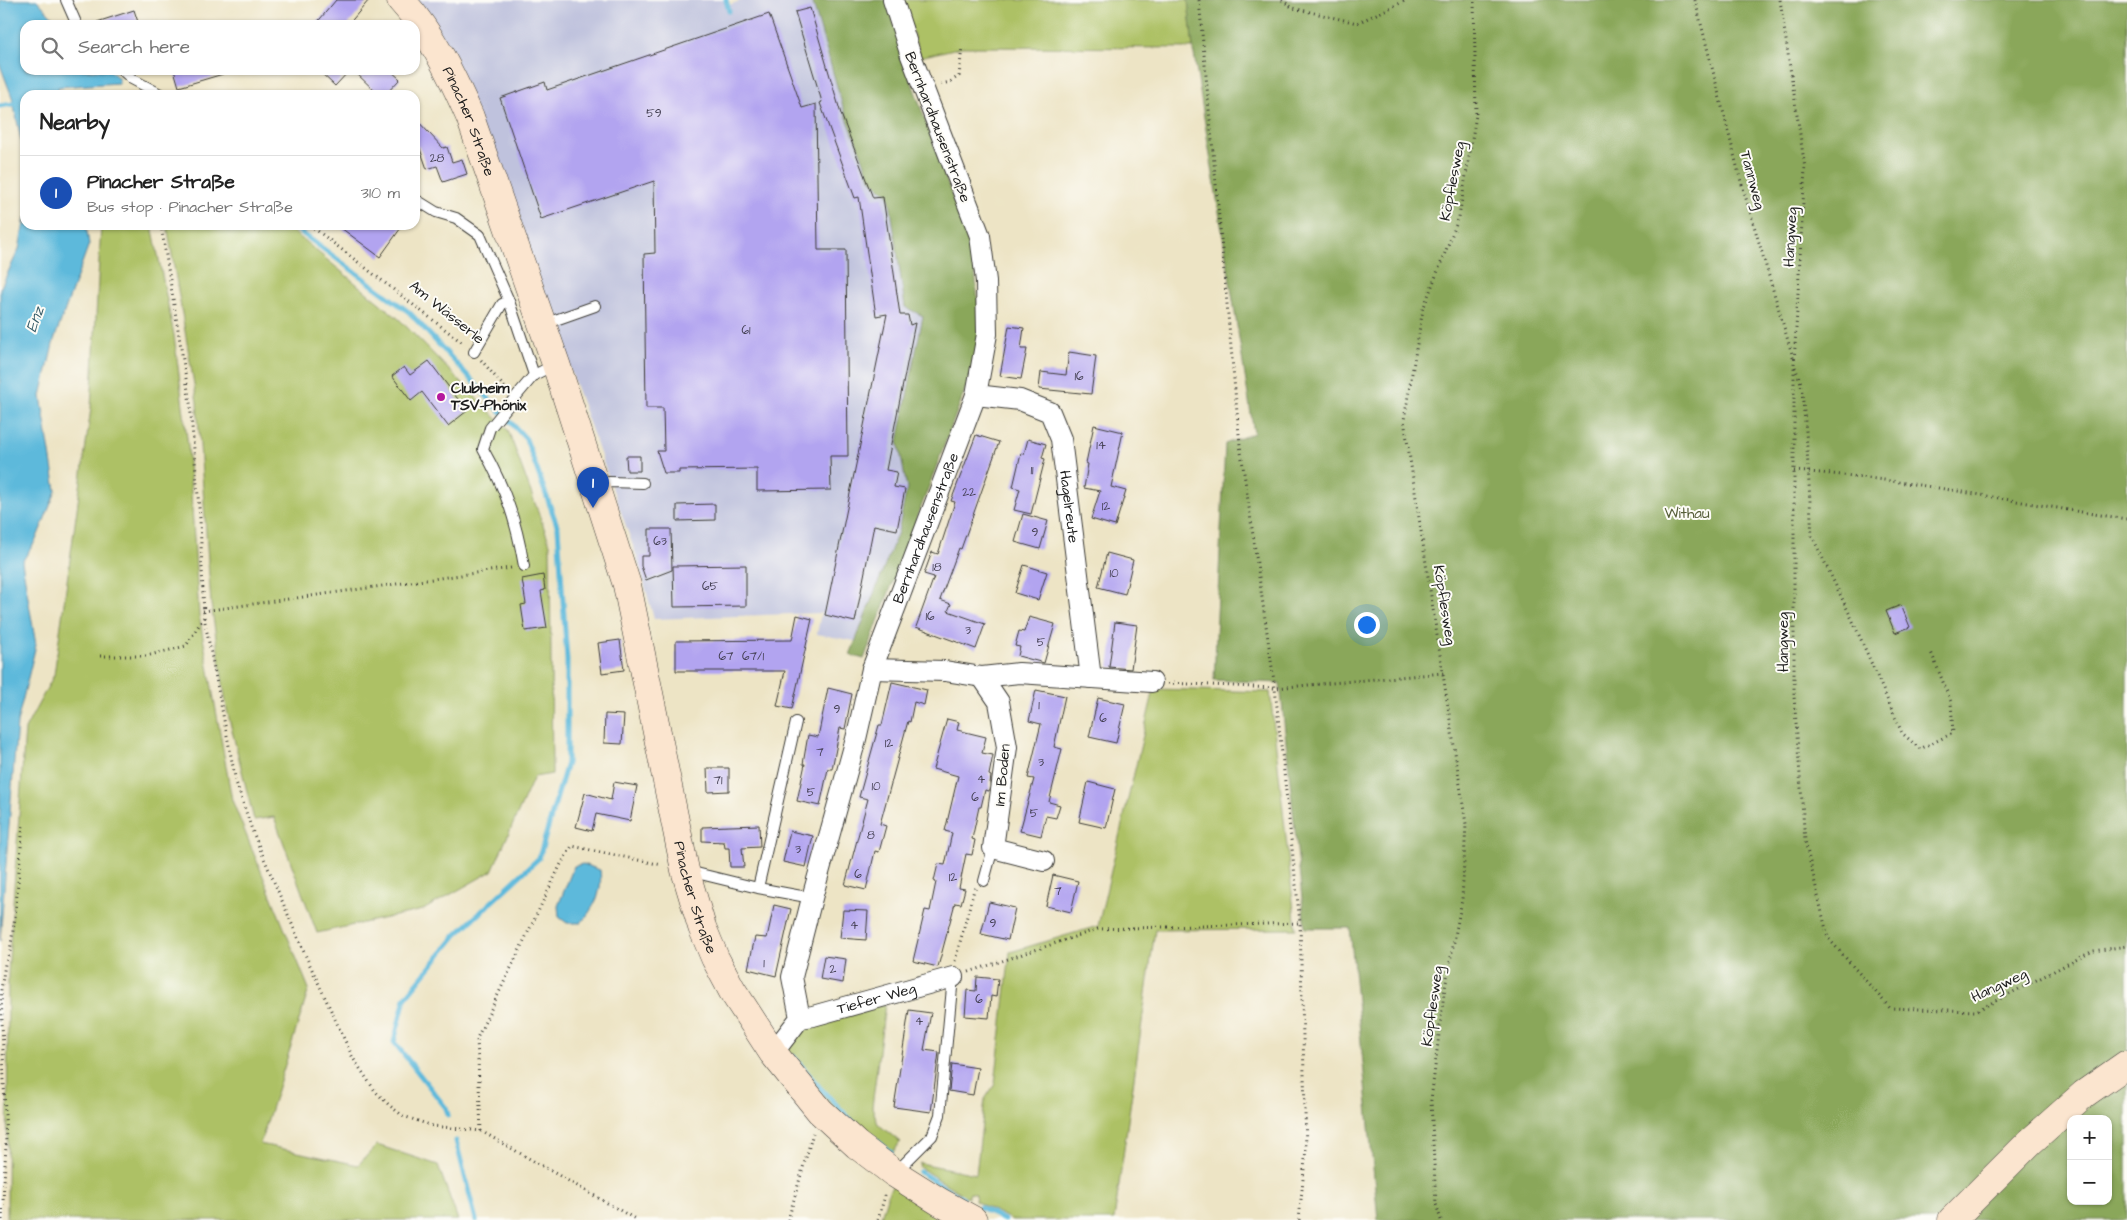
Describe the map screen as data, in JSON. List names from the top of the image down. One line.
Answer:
{"streets":{"street":["Pinacher Straße","Bernhardhausenstraße","Hagelreute","Im Boden","Tiefer Weg"],"path":["Tannweg","Köpflesweg","Hangweg","Am Wässerle"]},"crossings":[["Bernhardhausenstraße","Hagelreute"],["Bernhardhausenstraße","Tiefer Weg"],["Tannweg","Hangweg"]],"water":["Enz"],"parks":["Withau"],"places":["Clubheim TSV-Phönix"],"house_numbers":["59","28","61","16","14","11","22","12","9","63","18","10","65","16","3","5","67","67/1","1","9","6","12","7","3","4","71","10","5","6","5","8","3","6","12","7","9","4","1","2","6","4"],"page":{"search":"Search here","heading":"Nearby","list":[{"mark":"1","name":"Pinacher Straße","note":"Bus stop · Pinacher Straße","value":"310 m"}],"pins":"1","map_buttons":["+","−"]}}
